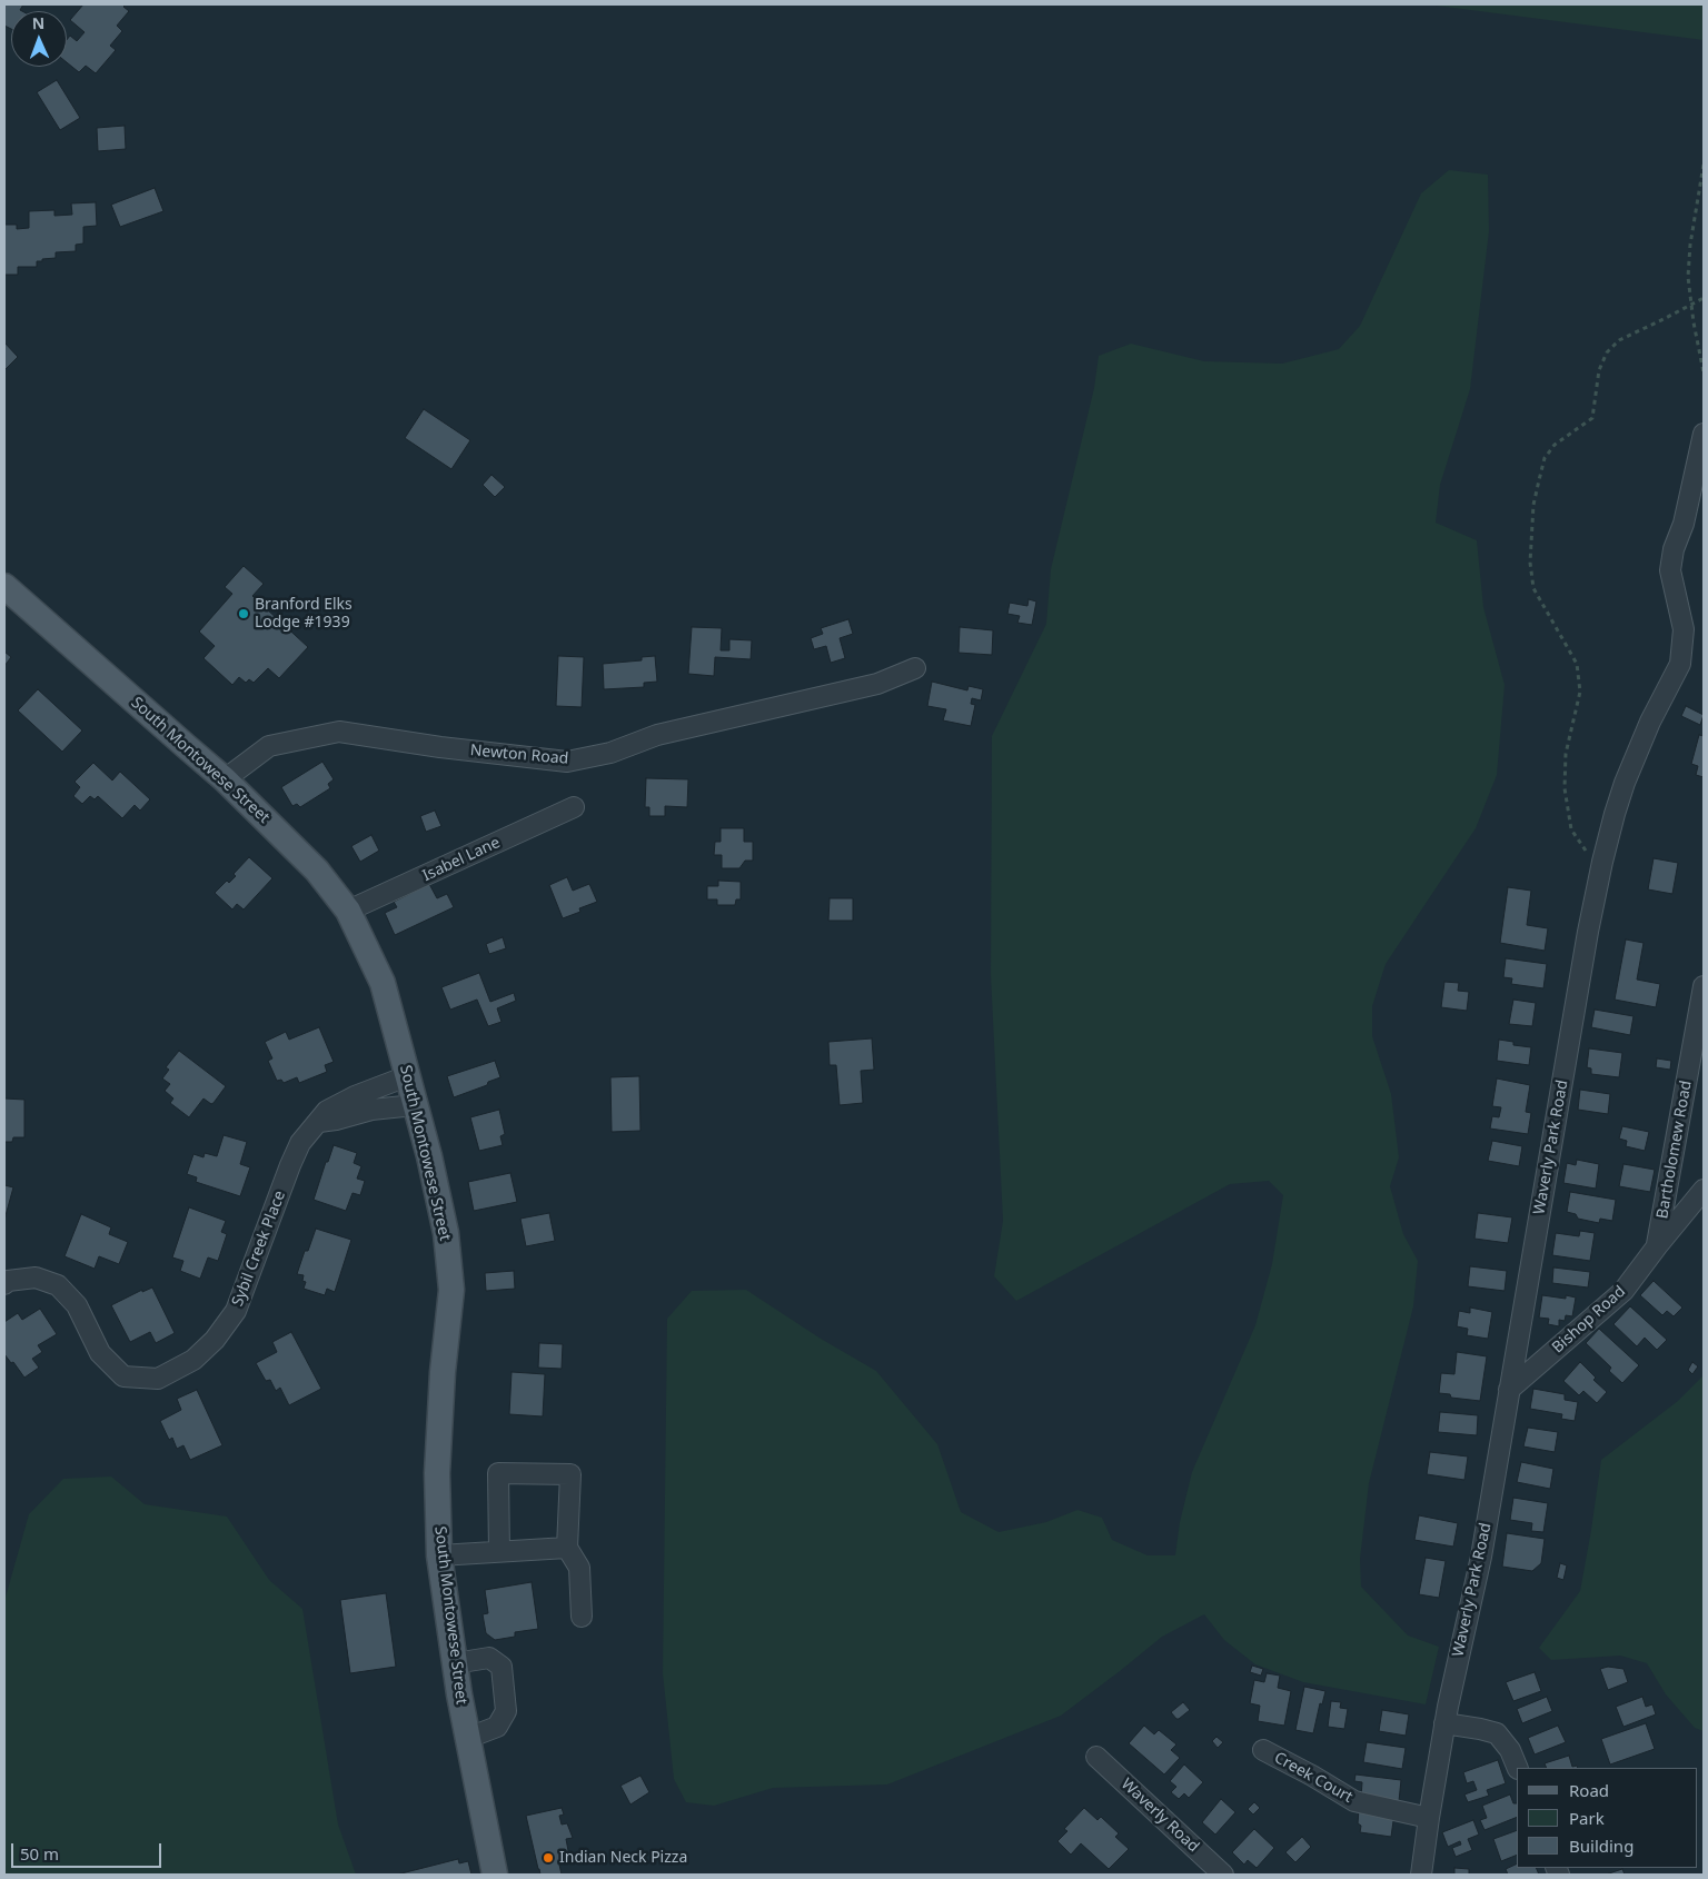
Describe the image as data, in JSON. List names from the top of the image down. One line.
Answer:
{"streets":{"main road":["South Montowese Street"],"street":["Newton Road","Isabel Lane","Waverly Park Road","Bartholomew Road","Sybil Creek Place","Bishop Road","Creek Court","Waverly Road"]},"crossings":[["Newton Road","South Montowese Street"],["South Montowese Street","Isabel Lane"],["South Montowese Street","Sybil Creek Place"],["Waverly Park Road","Bishop Road"],["Waverly Park Road","Creek Court"],["Bartholomew Road","Bishop Road"]],"places":["Branford Elks Lodge #1939","Indian Neck Pizza"],"legend":["Road","Park","Building"],"scale_bar":"50 m","north":"top"}
